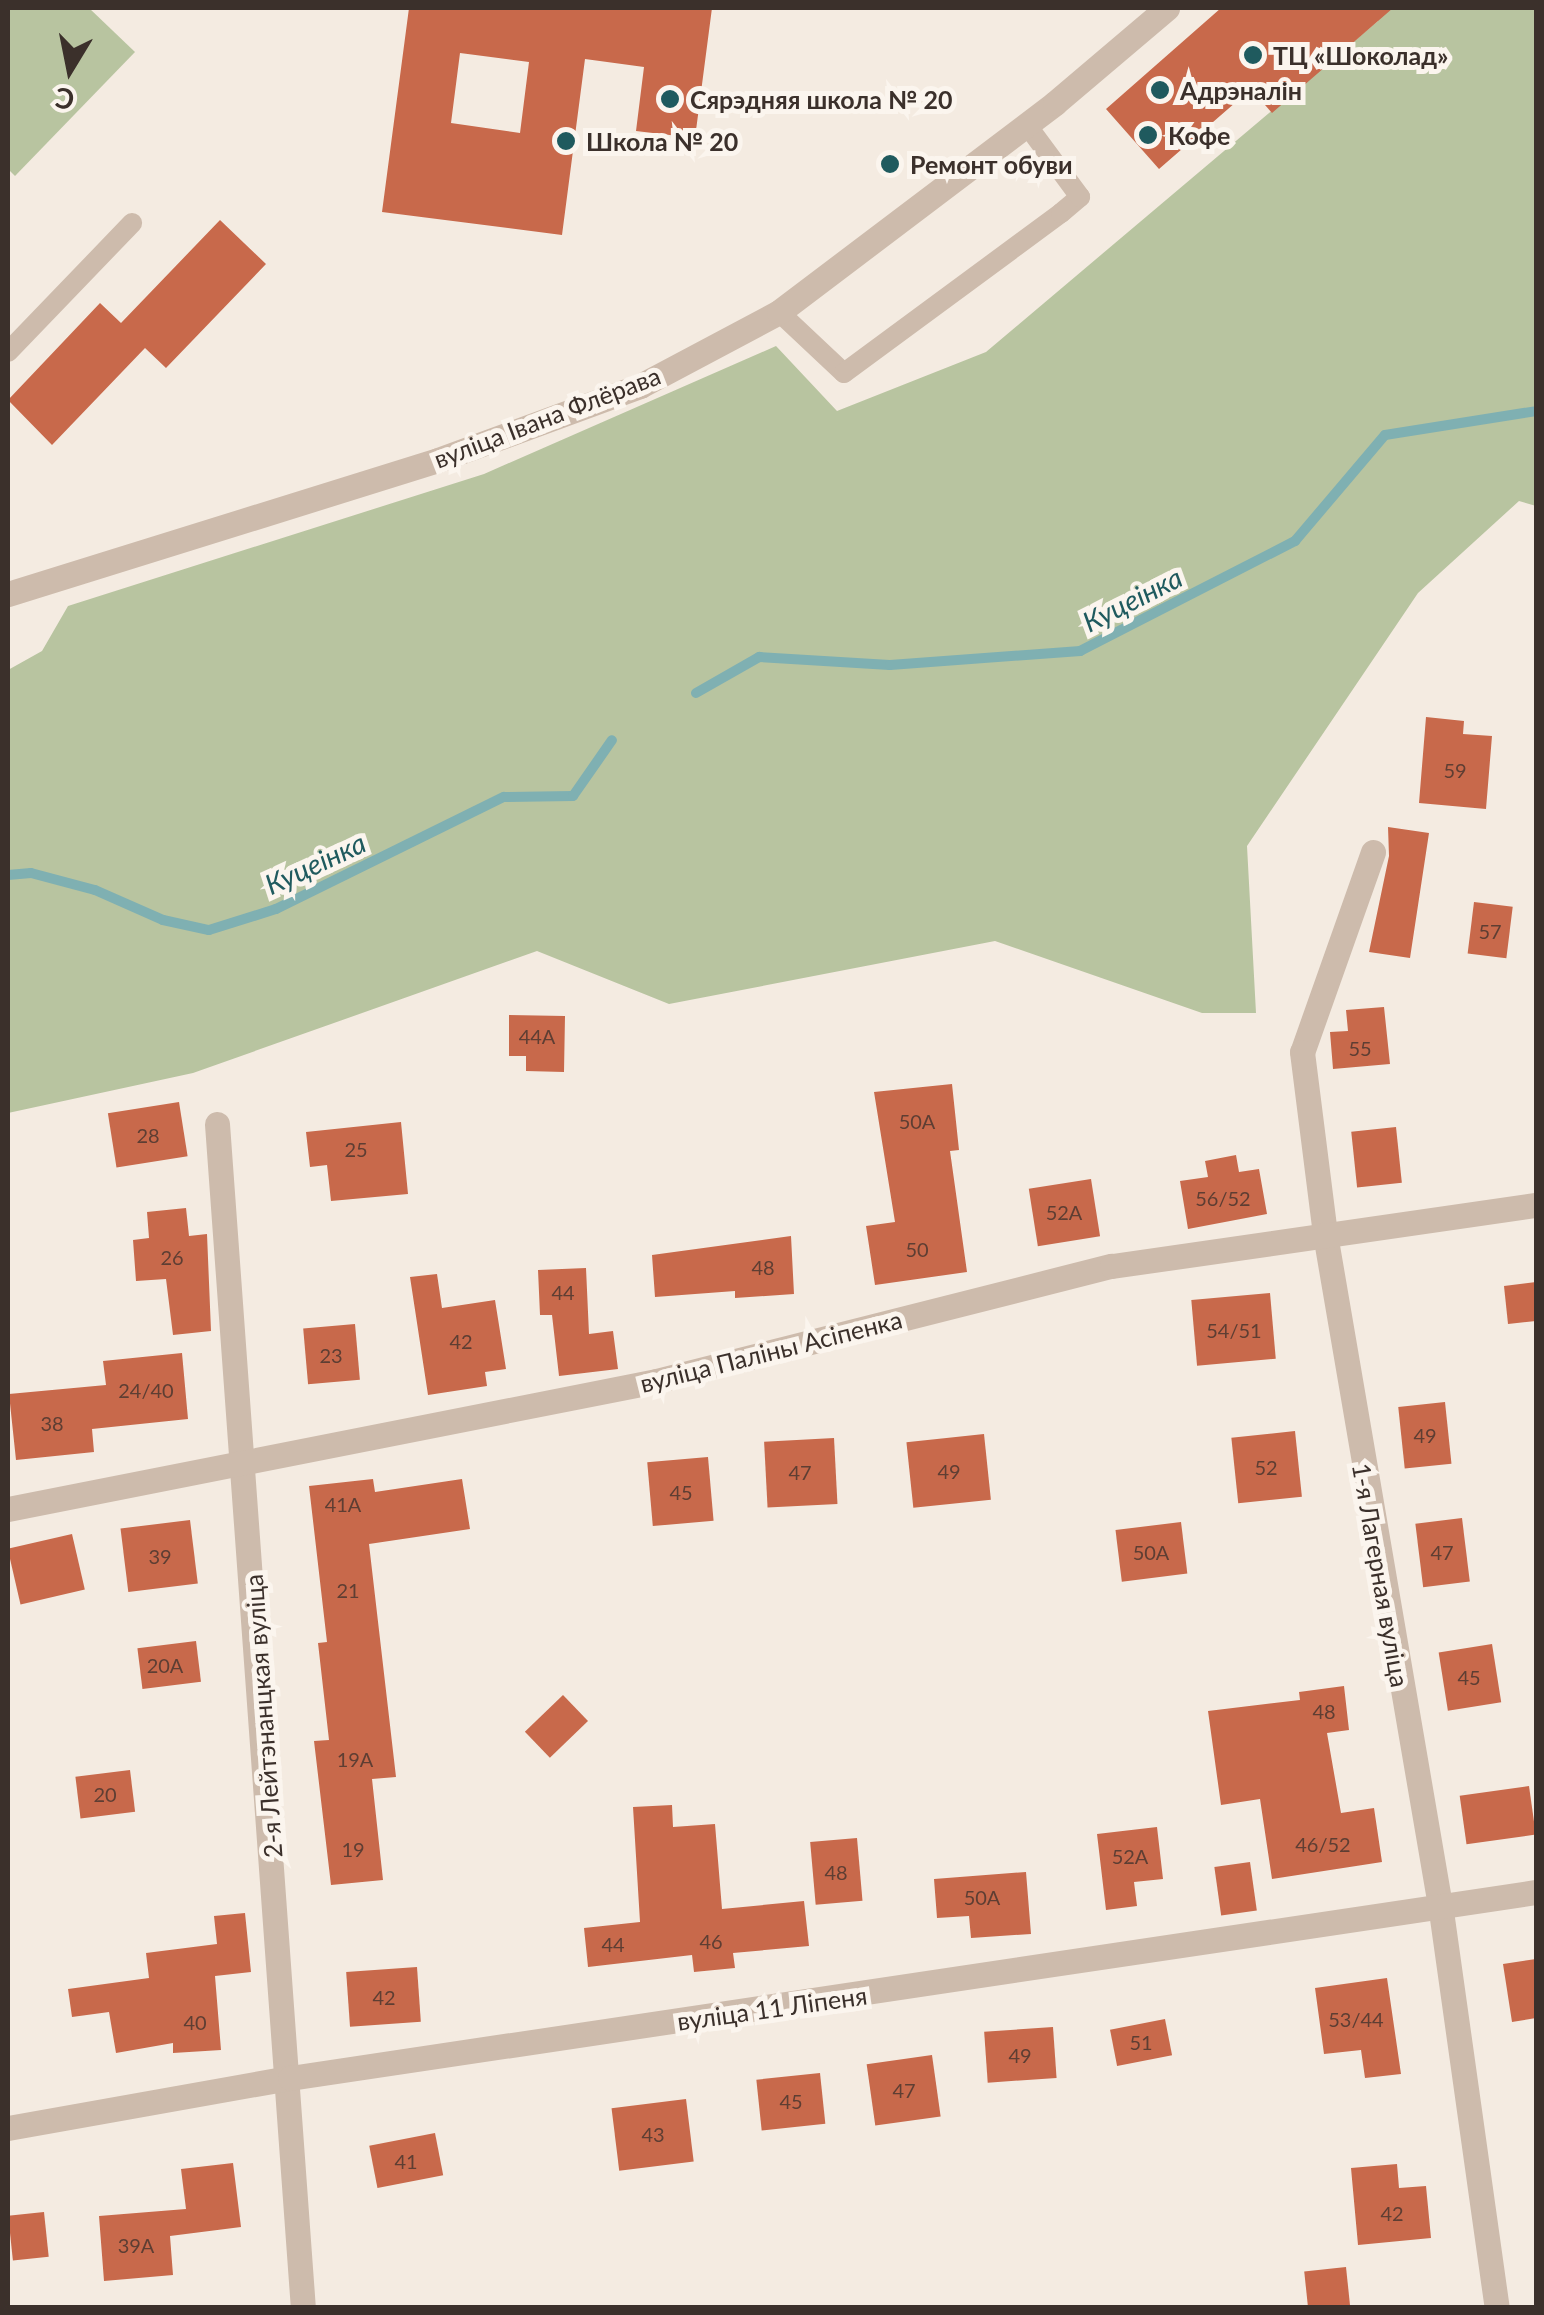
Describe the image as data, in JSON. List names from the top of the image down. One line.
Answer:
{"streets":{"street":["вуліца Івана Флёрава","вуліца Паліны Асіпенка","1-я Лагерная вуліца","2-я Лейтэнанцкая вуліца","вуліца 11 Ліпеня"]},"crossings":[["вуліца Паліны Асіпенка","1-я Лагерная вуліца"],["вуліца Паліны Асіпенка","2-я Лейтэнанцкая вуліца"],["1-я Лагерная вуліца","вуліца 11 Ліпеня"],["2-я Лейтэнанцкая вуліца","вуліца 11 Ліпеня"]],"water":["Куцеінка"],"places":["ТЦ «Шоколад»","Адрэналін","Сярэдняя школа № 20","Кофе","Школа № 20","Ремонт обуви"],"house_numbers":["59","57","44А","55","50А","28","25","56/52","52А","50","26","48","44","54/51","42","23","24/40","38","49","52","49","47","45","41А","50А","47","39","21","20А","45","48","19А","20","46/52","19","52А","48","50А","46","44","42","53/44","40","51","49","47","45","43","41","42","39А"],"north":"bottom"}
